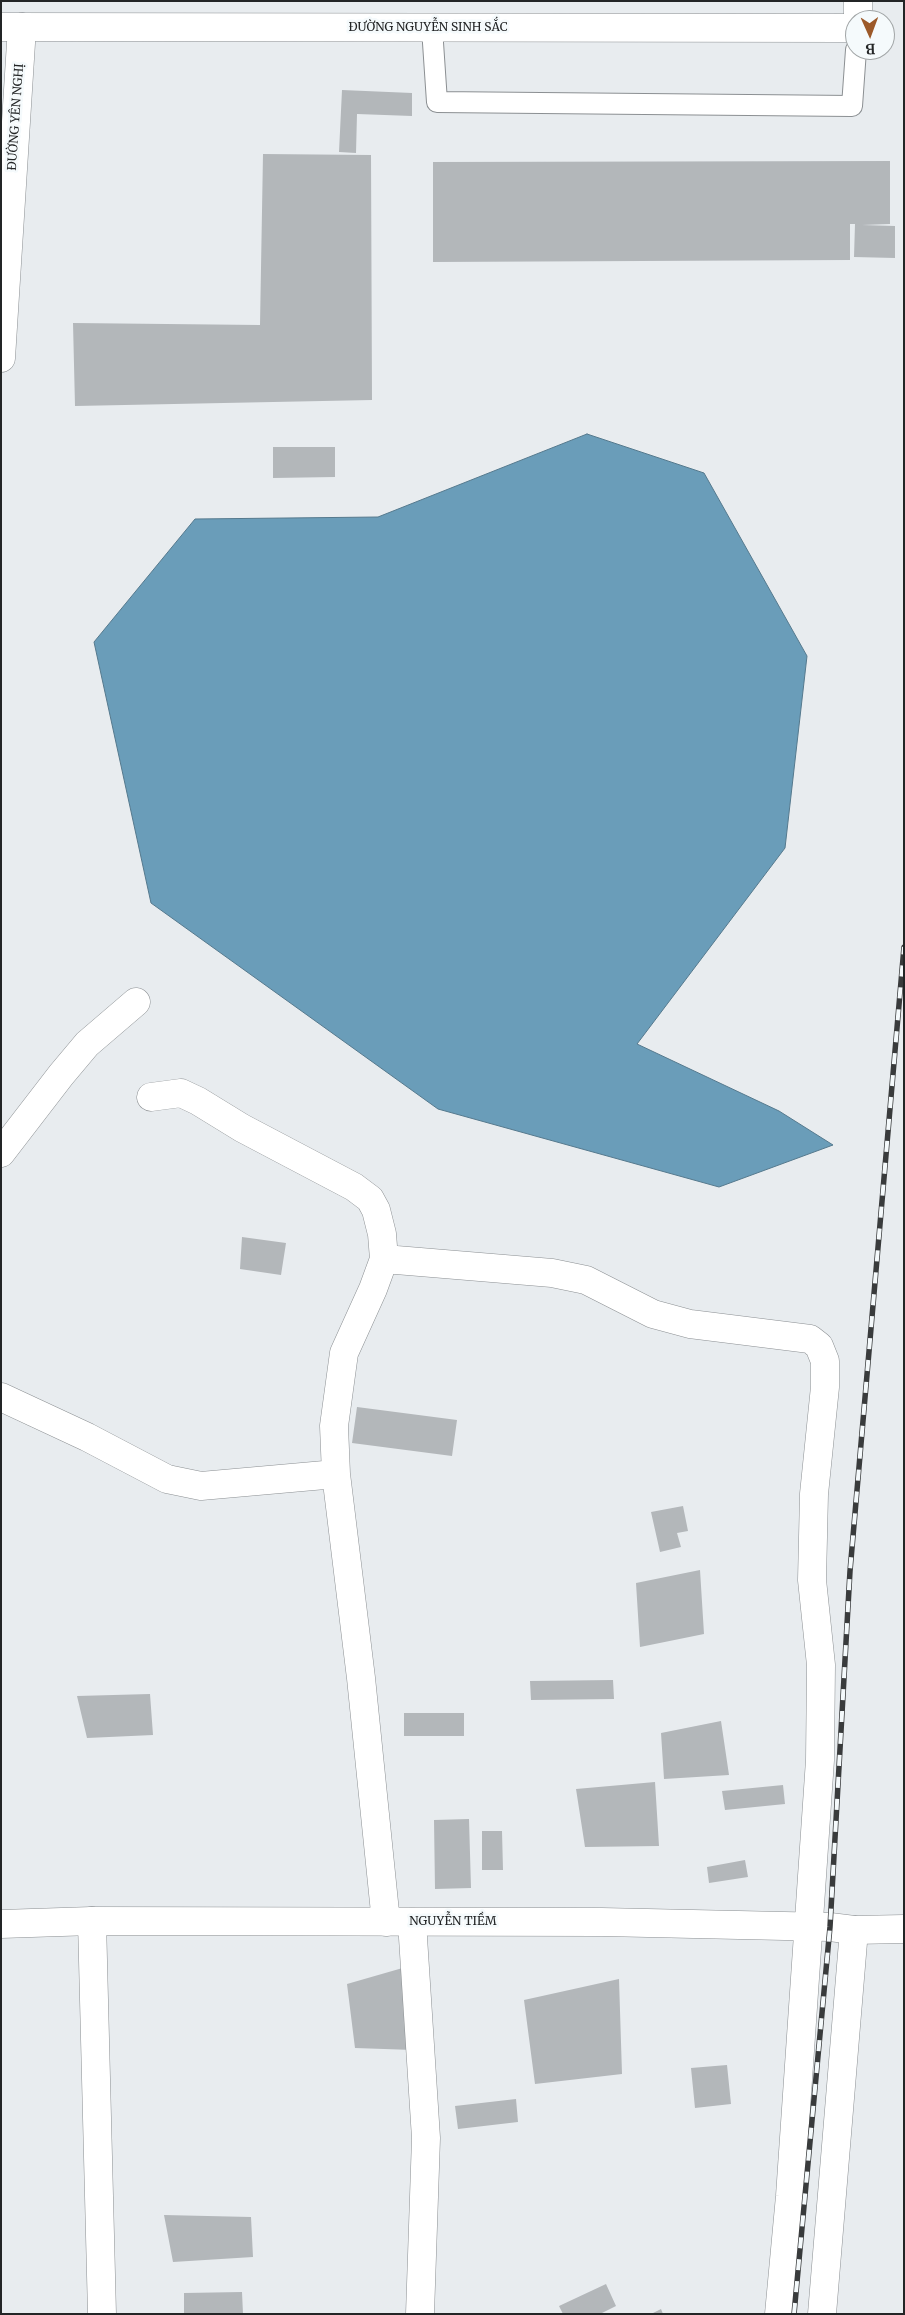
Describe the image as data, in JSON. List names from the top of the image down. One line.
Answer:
{"streets":{"street":["ĐƯỜNG NGUYỄN SINH SẮC","ĐƯỜNG YÊN NGHỊ","NGUYỄN TIỀM"]},"crossings":[["ĐƯỜNG NGUYỄN SINH SẮC","ĐƯỜNG YÊN NGHỊ"]],"north":"bottom"}
